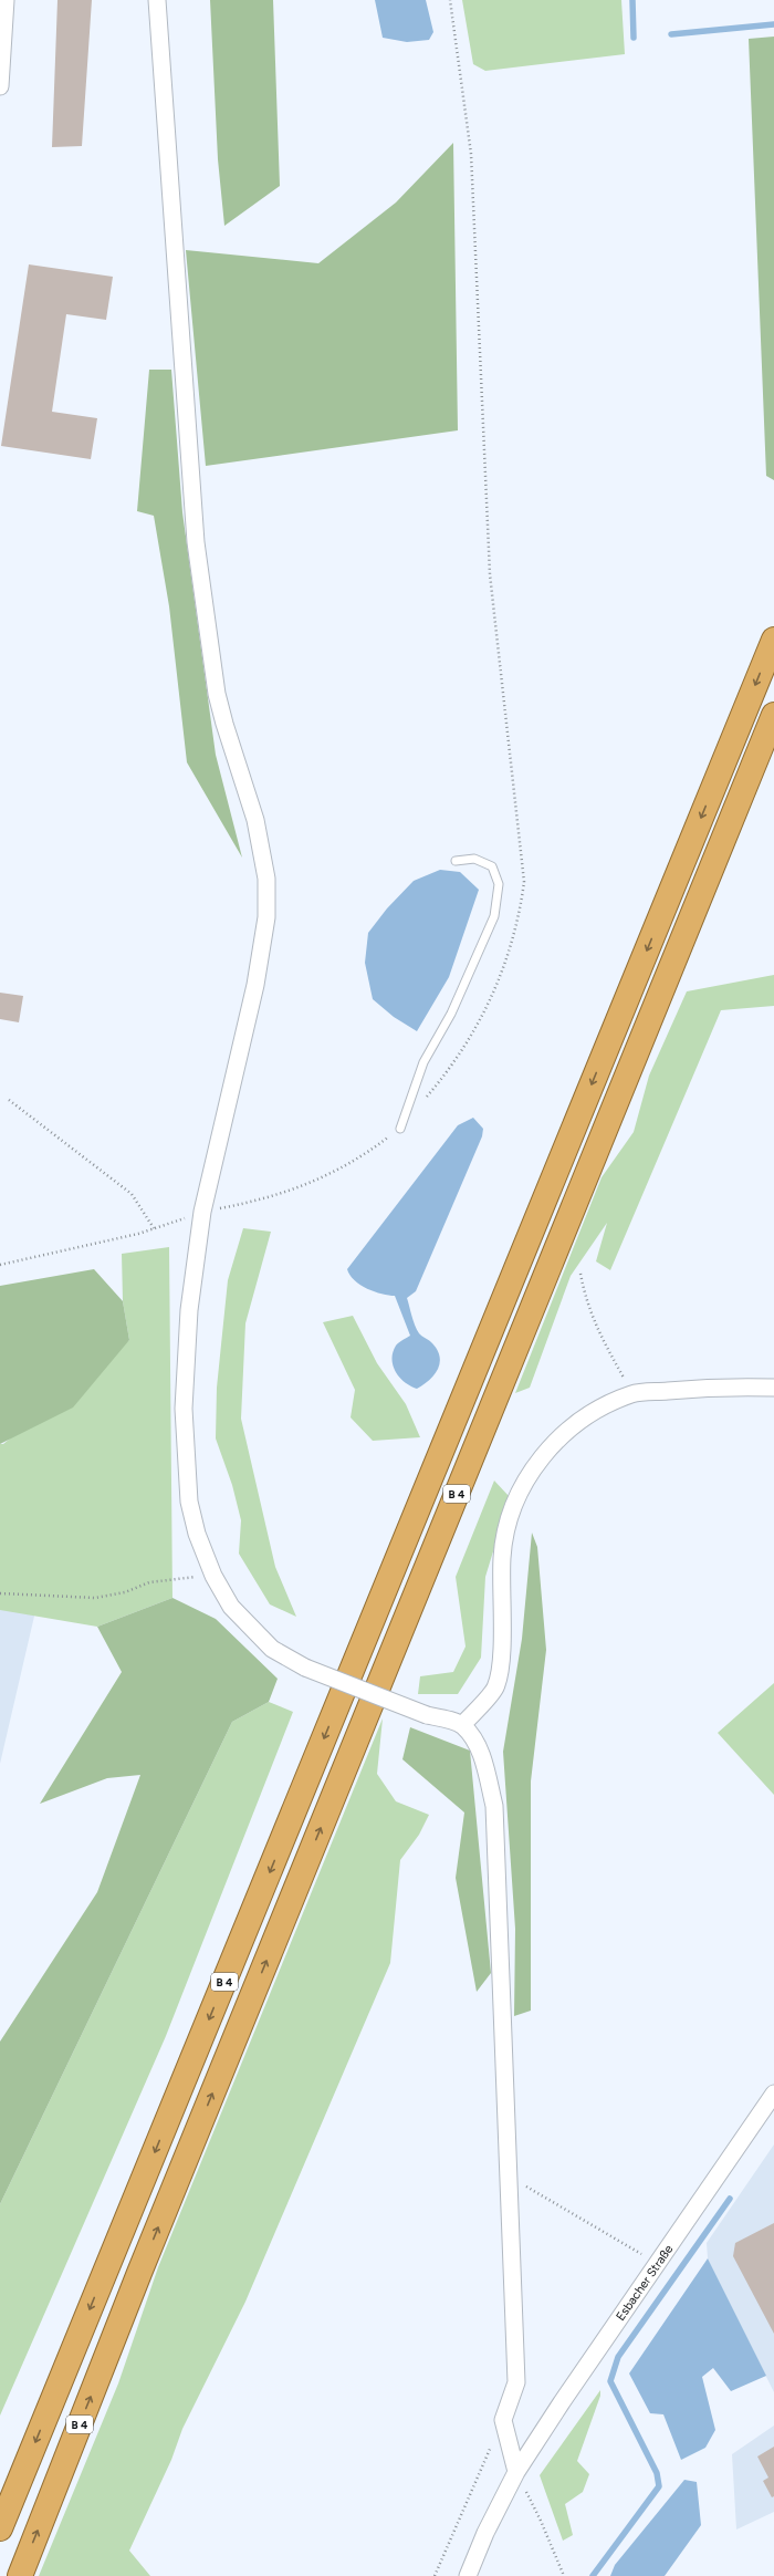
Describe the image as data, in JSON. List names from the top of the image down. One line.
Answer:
{"streets":{"highway":["B 4"],"street":["Esbacher Straße"]}}
